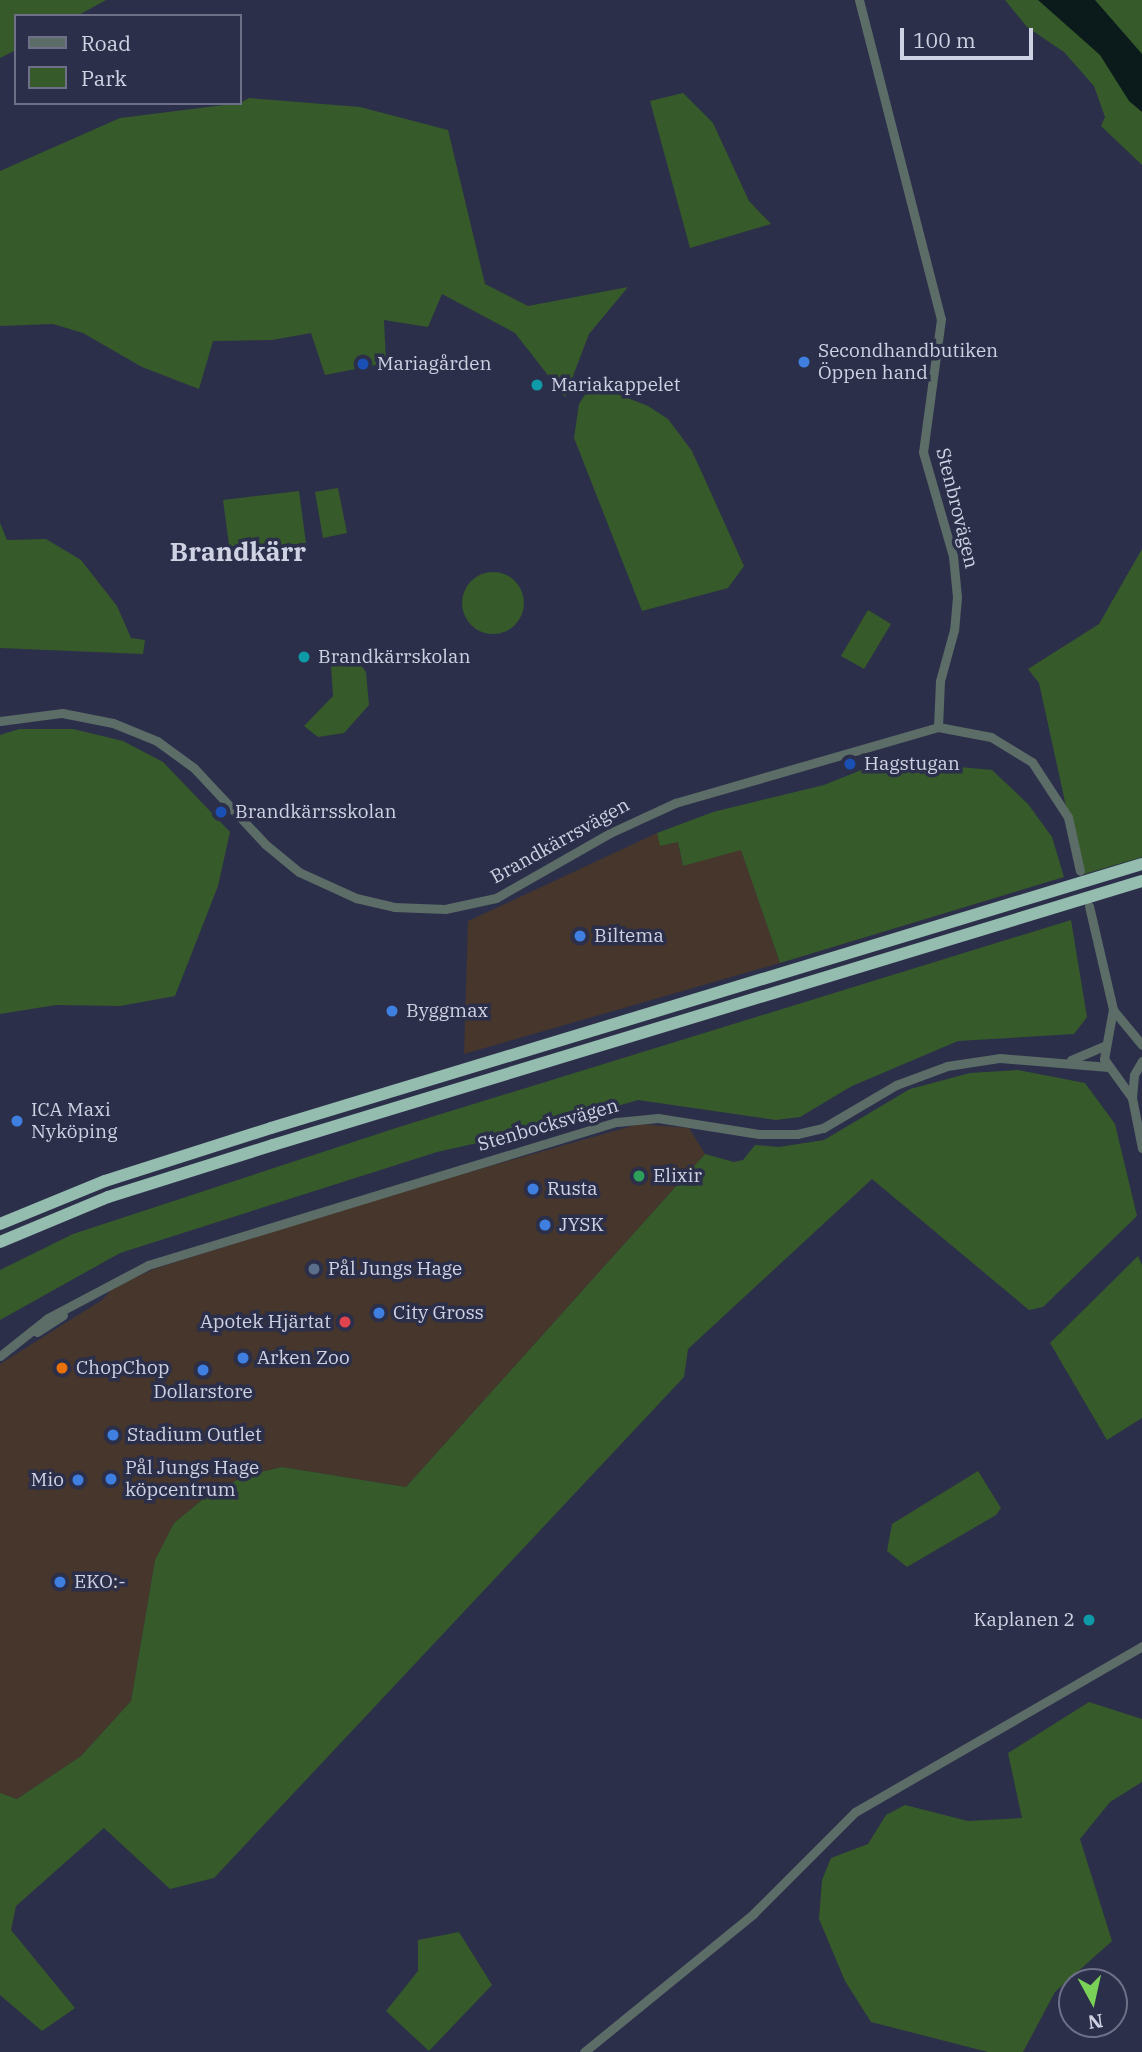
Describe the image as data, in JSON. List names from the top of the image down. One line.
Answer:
{"streets":{"street":["Stenbrovägen","Brandkärrsvägen","Stenbocksvägen"]},"crossings":[["Stenbrovägen","Brandkärrsvägen"]],"districts":["Brandkärr"],"places":["Secondhandbutiken Öppen hand","Mariagården","Mariakappelet","Brandkärrskolan","Hagstugan","Brandkärrsskolan","Biltema","Byggmax","ICA Maxi Nyköping","Elixir","Rusta","JYSK","Pål Jungs Hage","City Gross","Apotek Hjärtat","Arken Zoo","ChopChop","Dollarstore","Stadium Outlet","Pål Jungs Hage köpcentrum","Mio","EKO:-","Kaplanen 2"],"legend":["Road","Park"],"scale_bar":"100 m","north":"bottom"}
